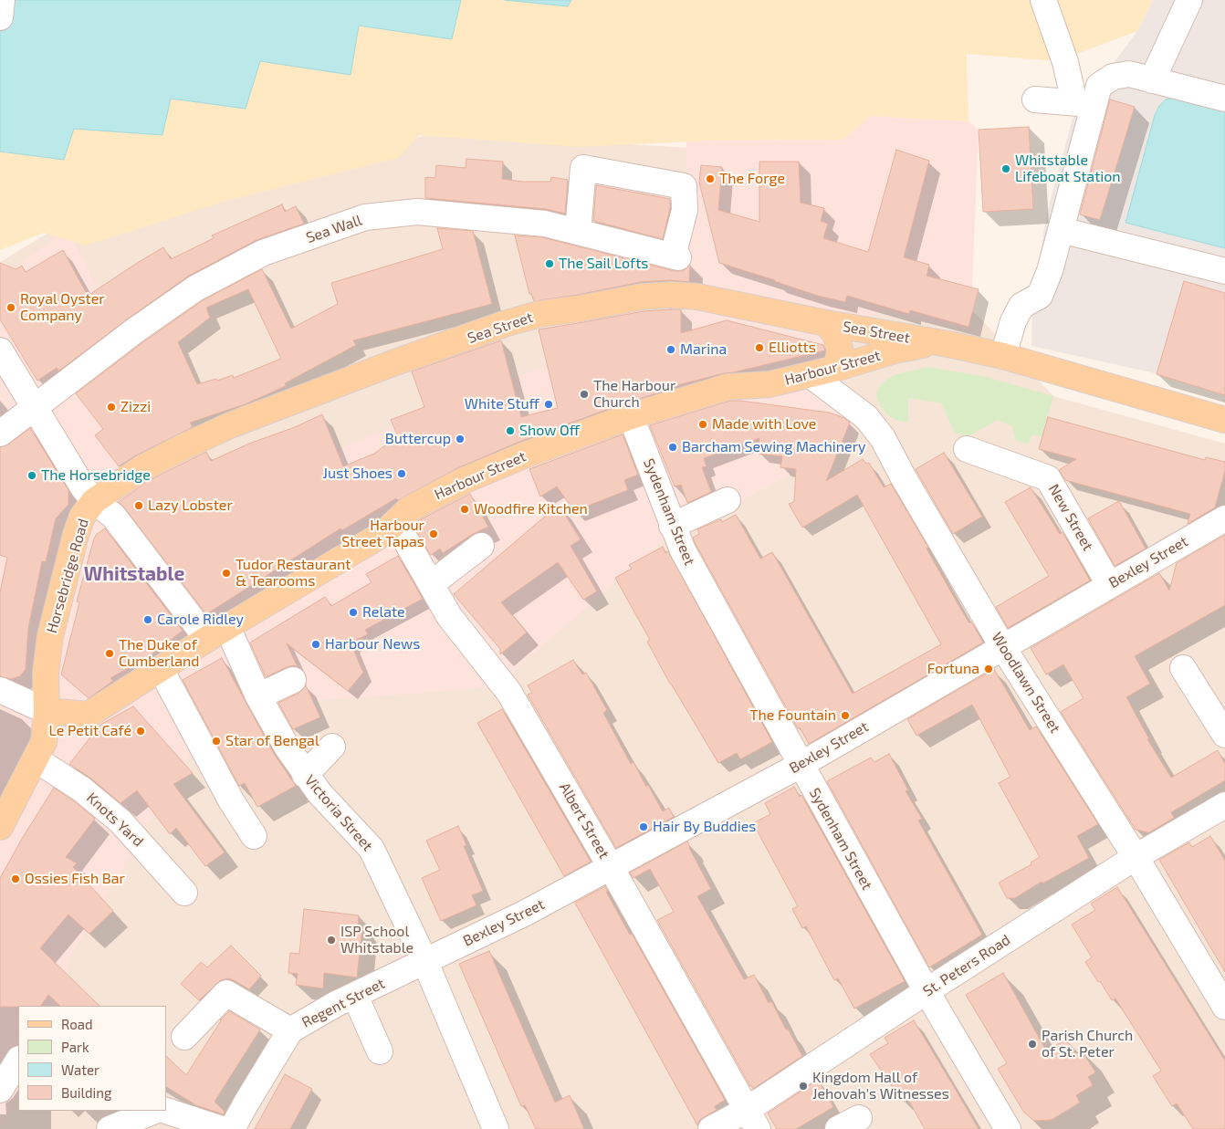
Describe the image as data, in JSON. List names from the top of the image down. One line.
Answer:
{"streets":{"main road":["Sea Street","Harbour Street","Horsebridge Road"],"street":["Sea Wall","Sydenham Street","New Street","Bexley Street","Woodlawn Street","Victoria Street","Knots Yard","Albert Street","St. Peters Road","Regent Street"]},"crossings":[["Sea Wall","Horsebridge Road"],["Sea Street","Harbour Street"],["Sea Street","Horsebridge Road"],["Sea Street","Victoria Street"],["Harbour Street","Sydenham Street"],["Harbour Street","Horsebridge Road"],["Harbour Street","Woodlawn Street"],["Harbour Street","Victoria Street"],["Harbour Street","Albert Street"],["Sydenham Street","Bexley Street"],["Sydenham Street","St. Peters Road"],["New Street","Bexley Street"],["Bexley Street","Woodlawn Street"],["Bexley Street","Victoria Street"],["Bexley Street","Albert Street"],["Bexley Street","Regent Street"],["Horsebridge Road","Victoria Street"],["Horsebridge Road","Knots Yard"],["Woodlawn Street","St. Peters Road"],["Victoria Street","Regent Street"],["Albert Street","St. Peters Road"]],"districts":["Whitstable"],"places":["Whitstable Lifeboat Station","The Forge","The Sail Lofts","Royal Oyster Company","Elliotts","Marina","The Harbour Church","White Stuff","Zizzi","Made with Love","Show Off","Buttercup","Barcham Sewing Machinery","Just Shoes","The Horsebridge","Lazy Lobster","Woodfire Kitchen","Harbour Street Tapas","Tudor Restaurant & Tearooms","Relate","Carole Ridley","Harbour News","The Duke of Cumberland","Fortuna","The Fountain","Le Petit Café","Star of Bengal","Hair By Buddies","Ossies Fish Bar","ISP School Whitstable","Parish Church of St. Peter","Kingdom Hall of Jehovah's Witnesses"],"legend":["Road","Park","Water","Building"]}
